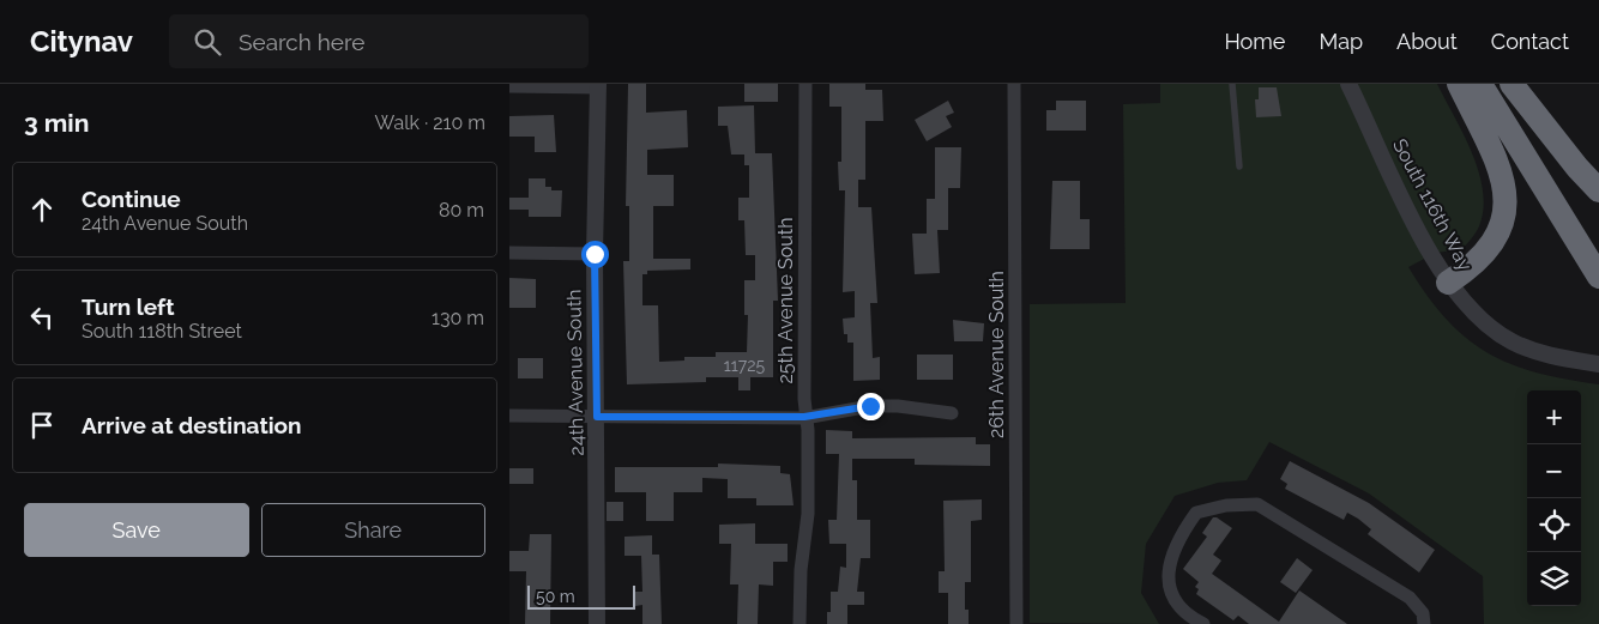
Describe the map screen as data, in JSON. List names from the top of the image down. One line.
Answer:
{"streets":{"street":["South 116th Way","25th Avenue South","26th Avenue South","24th Avenue South"]},"house_numbers":["11725"],"scale_bar":"50 m","page":{"header":"Citynav","search":"Search here","nav":["Home","Map","About","Contact"],"heading":["3 min","Walk · 210 m"],"list":[["Continue","24th Avenue South","80 m"],["Turn left","South 118th Street","130 m"],"Arrive at destination"],"map_buttons":["+","−"],"buttons":["Save","Share"],"scale":"50 m"}}
